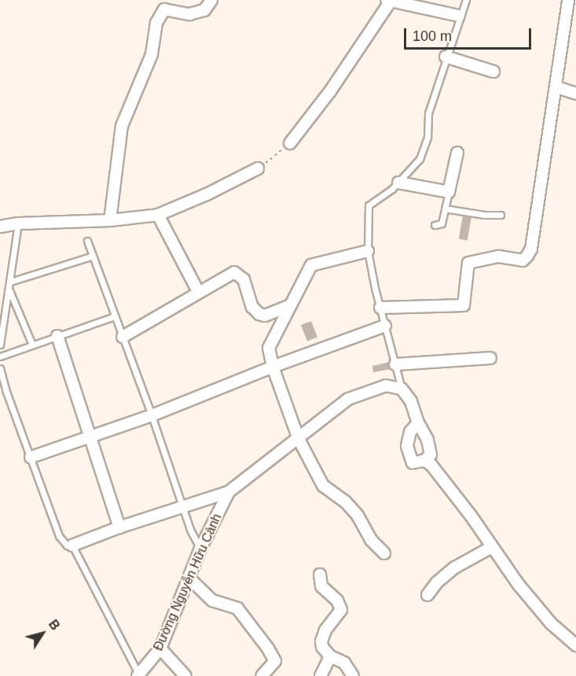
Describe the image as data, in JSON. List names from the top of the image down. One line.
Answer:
{"streets":{"street":["Đường Nguyễn Hữu Cảnh"]},"scale_bar":"100 m","north":"top right"}
